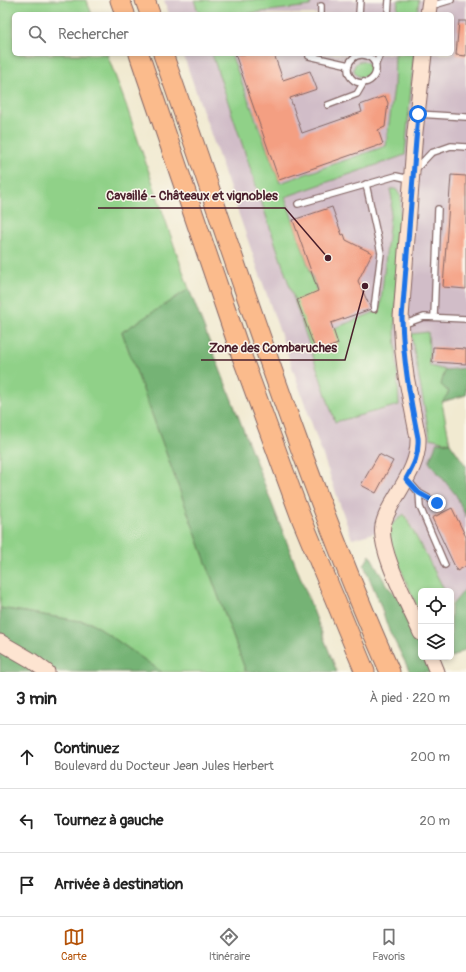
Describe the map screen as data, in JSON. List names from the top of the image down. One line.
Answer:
{"places":["Cavaillé - Châteaux et vignobles","Zone des Combaruches"],"page":{"search":"Rechercher","heading":["3 min","À pied · 220 m"],"list":[["Continuez","Boulevard du Docteur Jean Jules Herbert","200 m"],["Tournez à gauche","20 m"],"Arrivée à destination"],"nav":["Carte","Itinéraire","Favoris"]}}
